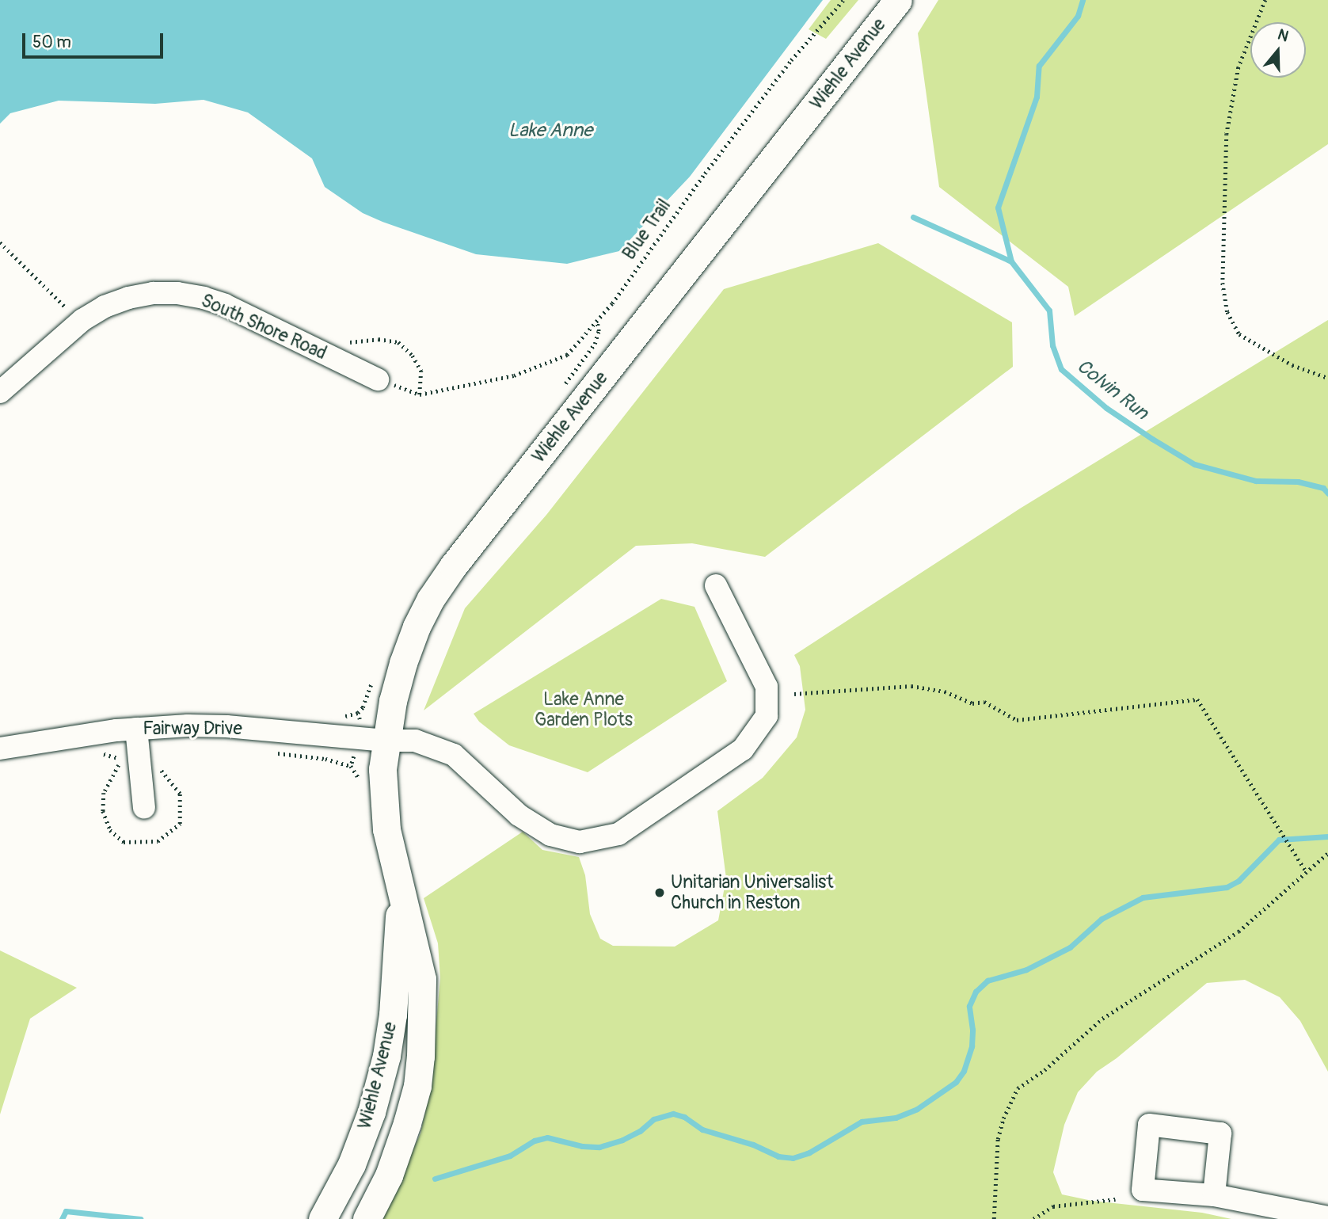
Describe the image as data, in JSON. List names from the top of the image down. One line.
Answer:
{"streets":{"main road":["Wiehle Avenue"],"street":["South Shore Road","Fairway Drive"],"path":["Blue Trail"]},"crossings":[["Wiehle Avenue","Fairway Drive"],["Blue Trail","South Shore Road"]],"water":["Lake Anne","Colvin Run"],"parks":["Lake Anne Garden Plots"],"places":["Unitarian Universalist Church in Reston"],"scale_bar":"50 m","north":"top"}
